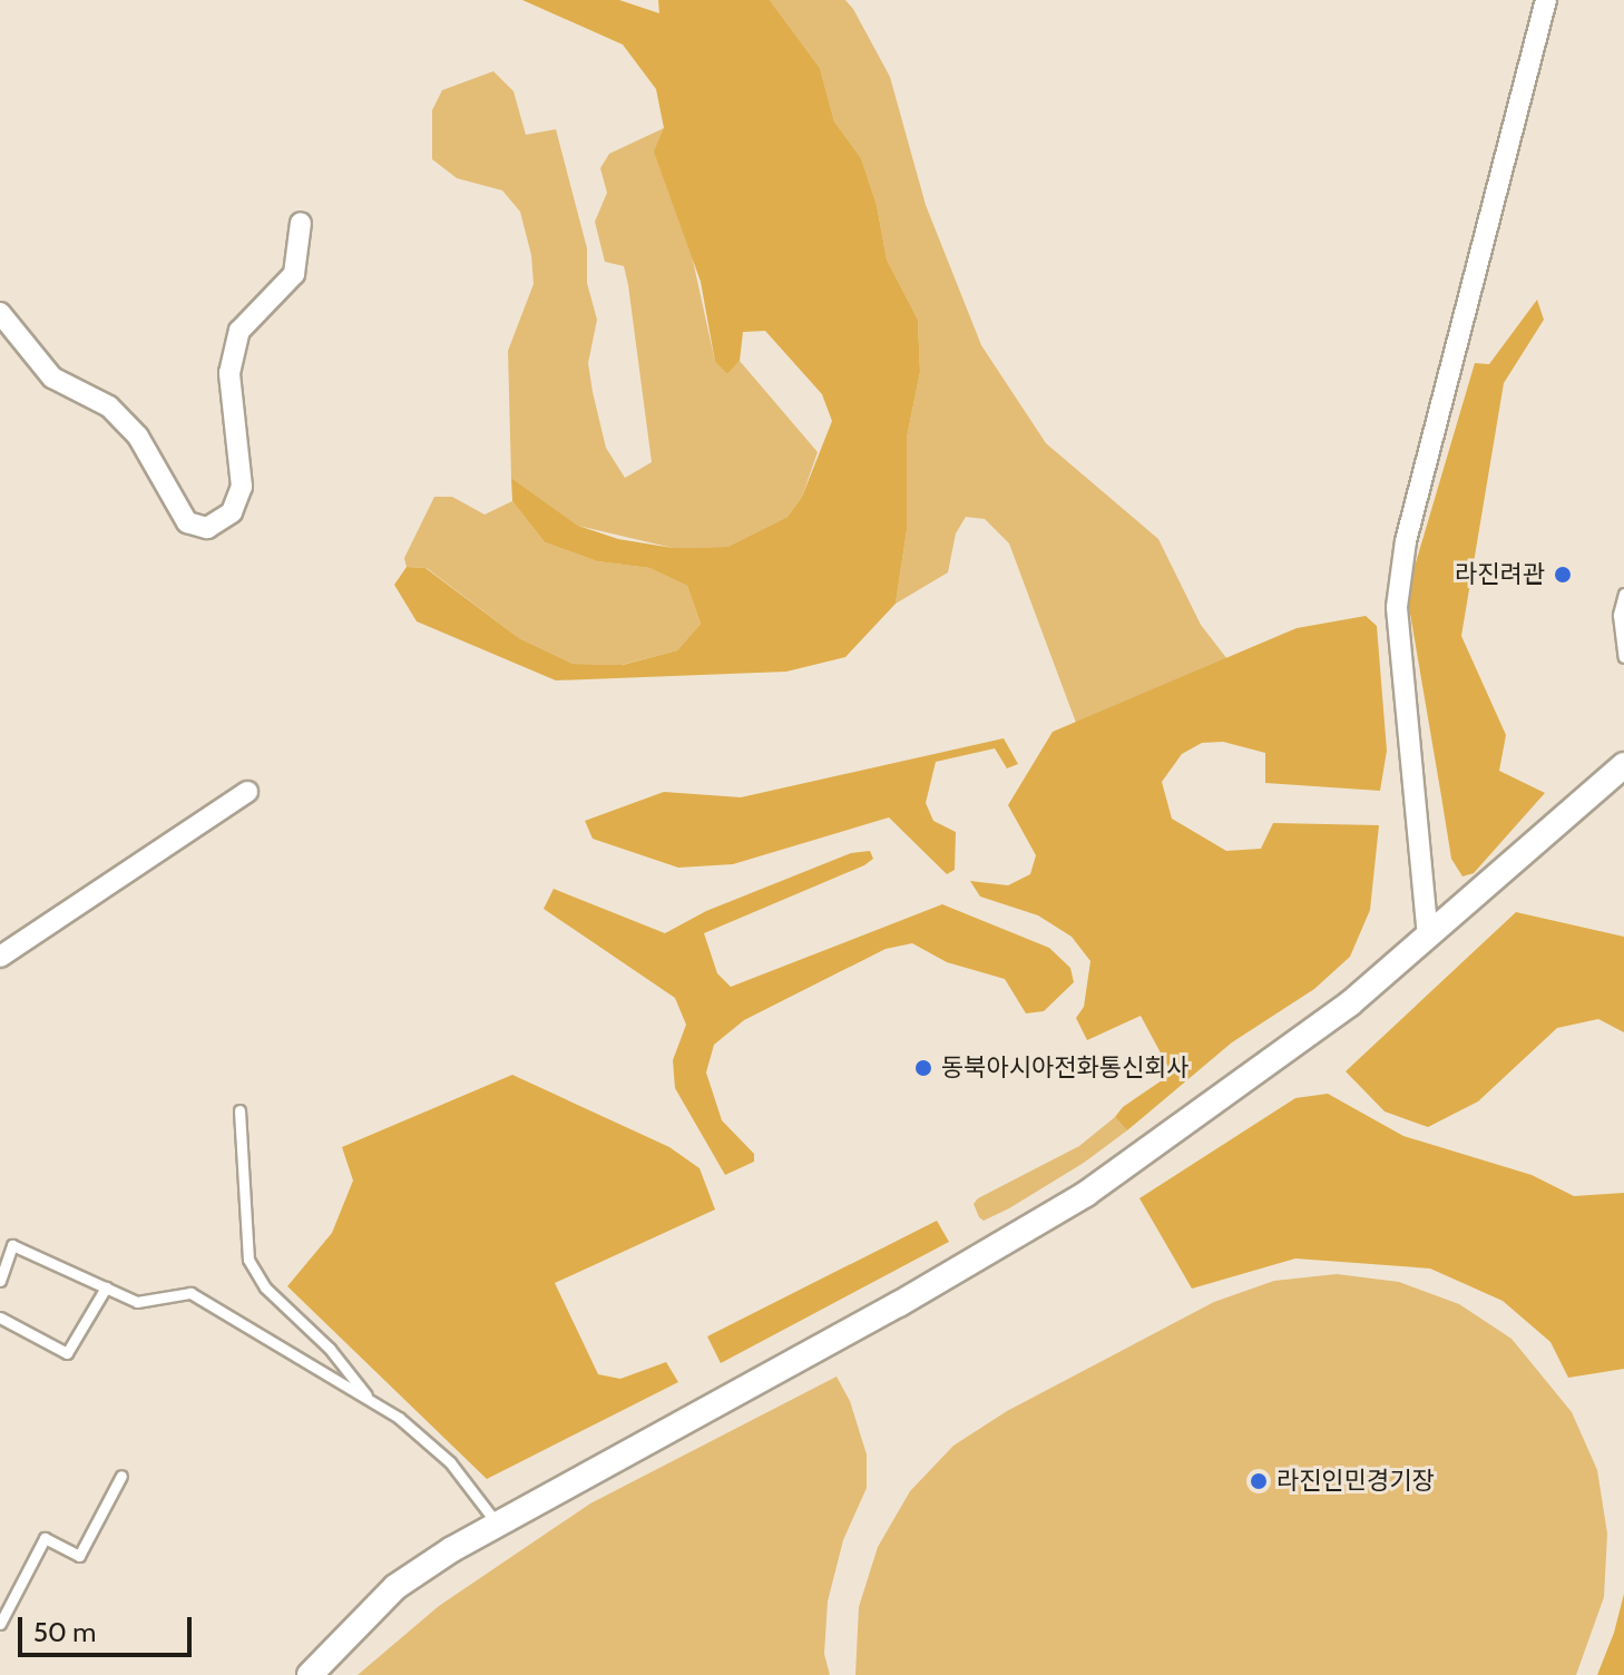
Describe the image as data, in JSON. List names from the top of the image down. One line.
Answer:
{"places":["라진려관","동북아시아전화통신회사","라진인민경기장"],"scale_bar":"50 m"}
